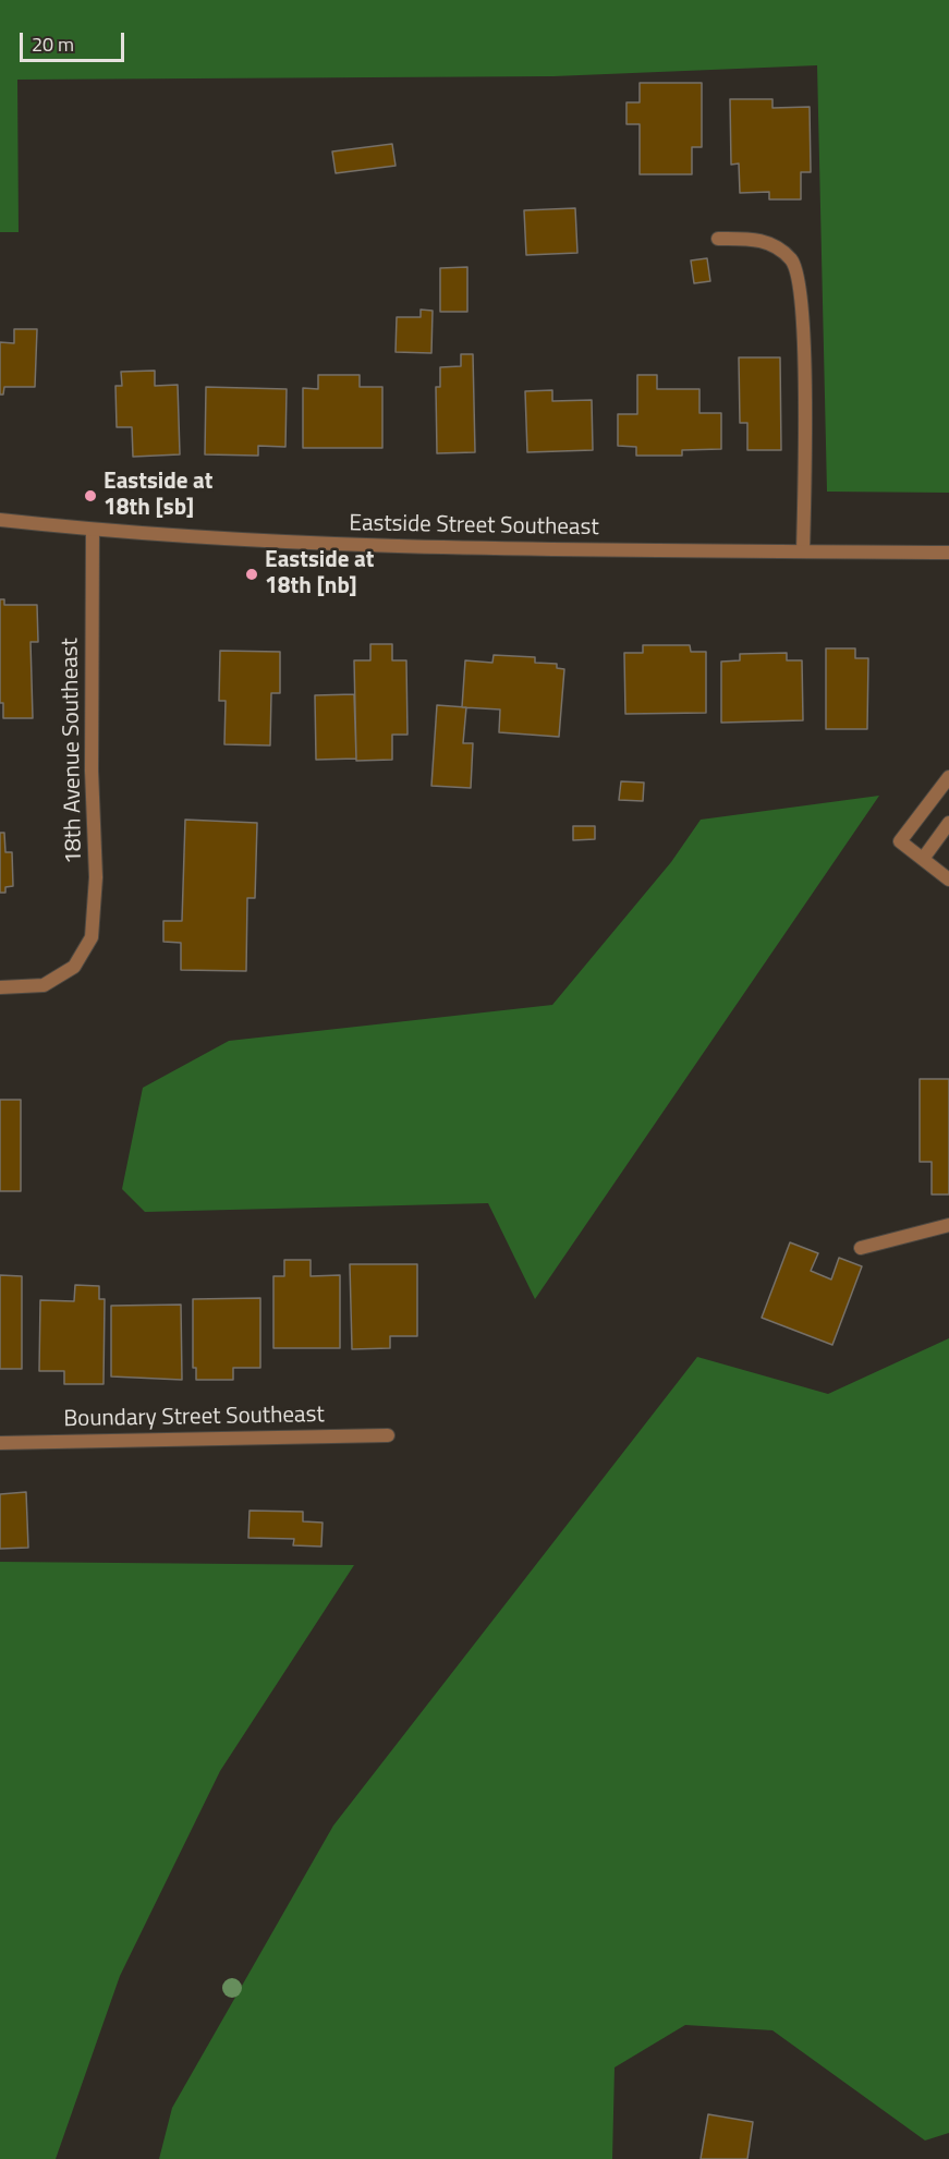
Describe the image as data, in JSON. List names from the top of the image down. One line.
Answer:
{"streets":{"street":["Eastside Street Southeast","18th Avenue Southeast","Boundary Street Southeast"]},"crossings":[["Eastside Street Southeast","18th Avenue Southeast"]],"places":["Eastside at 18th [sb]","Eastside at 18th [nb]"],"scale_bar":"20 m"}
